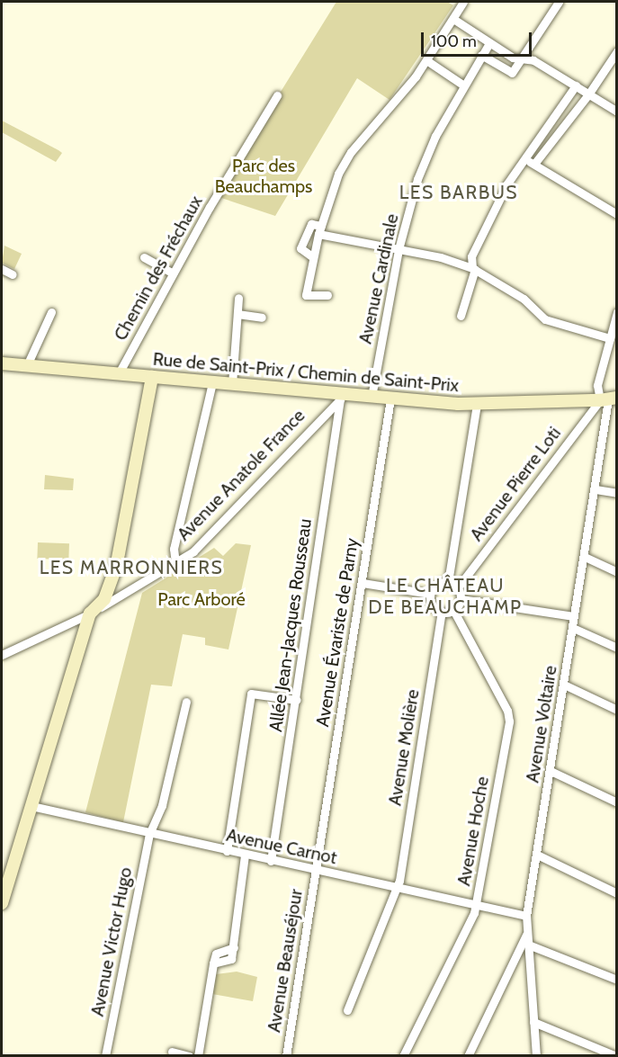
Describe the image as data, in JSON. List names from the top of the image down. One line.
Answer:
{"streets":{"street":["Chemin des Fréchaux","Avenue Cardinale","Rue de Saint-Prix / Chemin de Saint-Prix","Avenue Anatole France","Avenue Pierre Loti","Allée Jean-Jacques Rousseau","Avenue Évariste de Parny","Avenue Voltaire","Avenue Molière","Avenue Hoche","Avenue Carnot","Avenue Victor Hugo","Avenue Beauséjour"]},"crossings":[["Chemin des Fréchaux","Rue de Saint-Prix / Chemin de Saint-Prix"],["Avenue Cardinale","Rue de Saint-Prix / Chemin de Saint-Prix"],["Rue de Saint-Prix / Chemin de Saint-Prix","Avenue Anatole France"],["Rue de Saint-Prix / Chemin de Saint-Prix","Avenue Pierre Loti"],["Rue de Saint-Prix / Chemin de Saint-Prix","Allée Jean-Jacques Rousseau"],["Rue de Saint-Prix / Chemin de Saint-Prix","Avenue Évariste de Parny"],["Rue de Saint-Prix / Chemin de Saint-Prix","Avenue Voltaire"],["Avenue Anatole France","Allée Jean-Jacques Rousseau"],["Avenue Pierre Loti","Avenue Voltaire"],["Avenue Pierre Loti","Avenue Molière"],["Avenue Pierre Loti","Avenue Hoche"],["Allée Jean-Jacques Rousseau","Avenue Carnot"],["Avenue Évariste de Parny","Avenue Carnot"],["Avenue Évariste de Parny","Avenue Beauséjour"],["Avenue Voltaire","Avenue Carnot"],["Avenue Molière","Avenue Hoche"],["Avenue Molière","Avenue Carnot"],["Avenue Hoche","Avenue Carnot"],["Avenue Carnot","Avenue Victor Hugo"],["Avenue Carnot","Avenue Beauséjour"]],"districts":["LES BARBUS","LES MARRONNIERS","LE CHÂTEAU DE BEAUCHAMP"],"parks":["Parc des Beauchamps","Parc Arboré"],"scale_bar":"100 m"}
